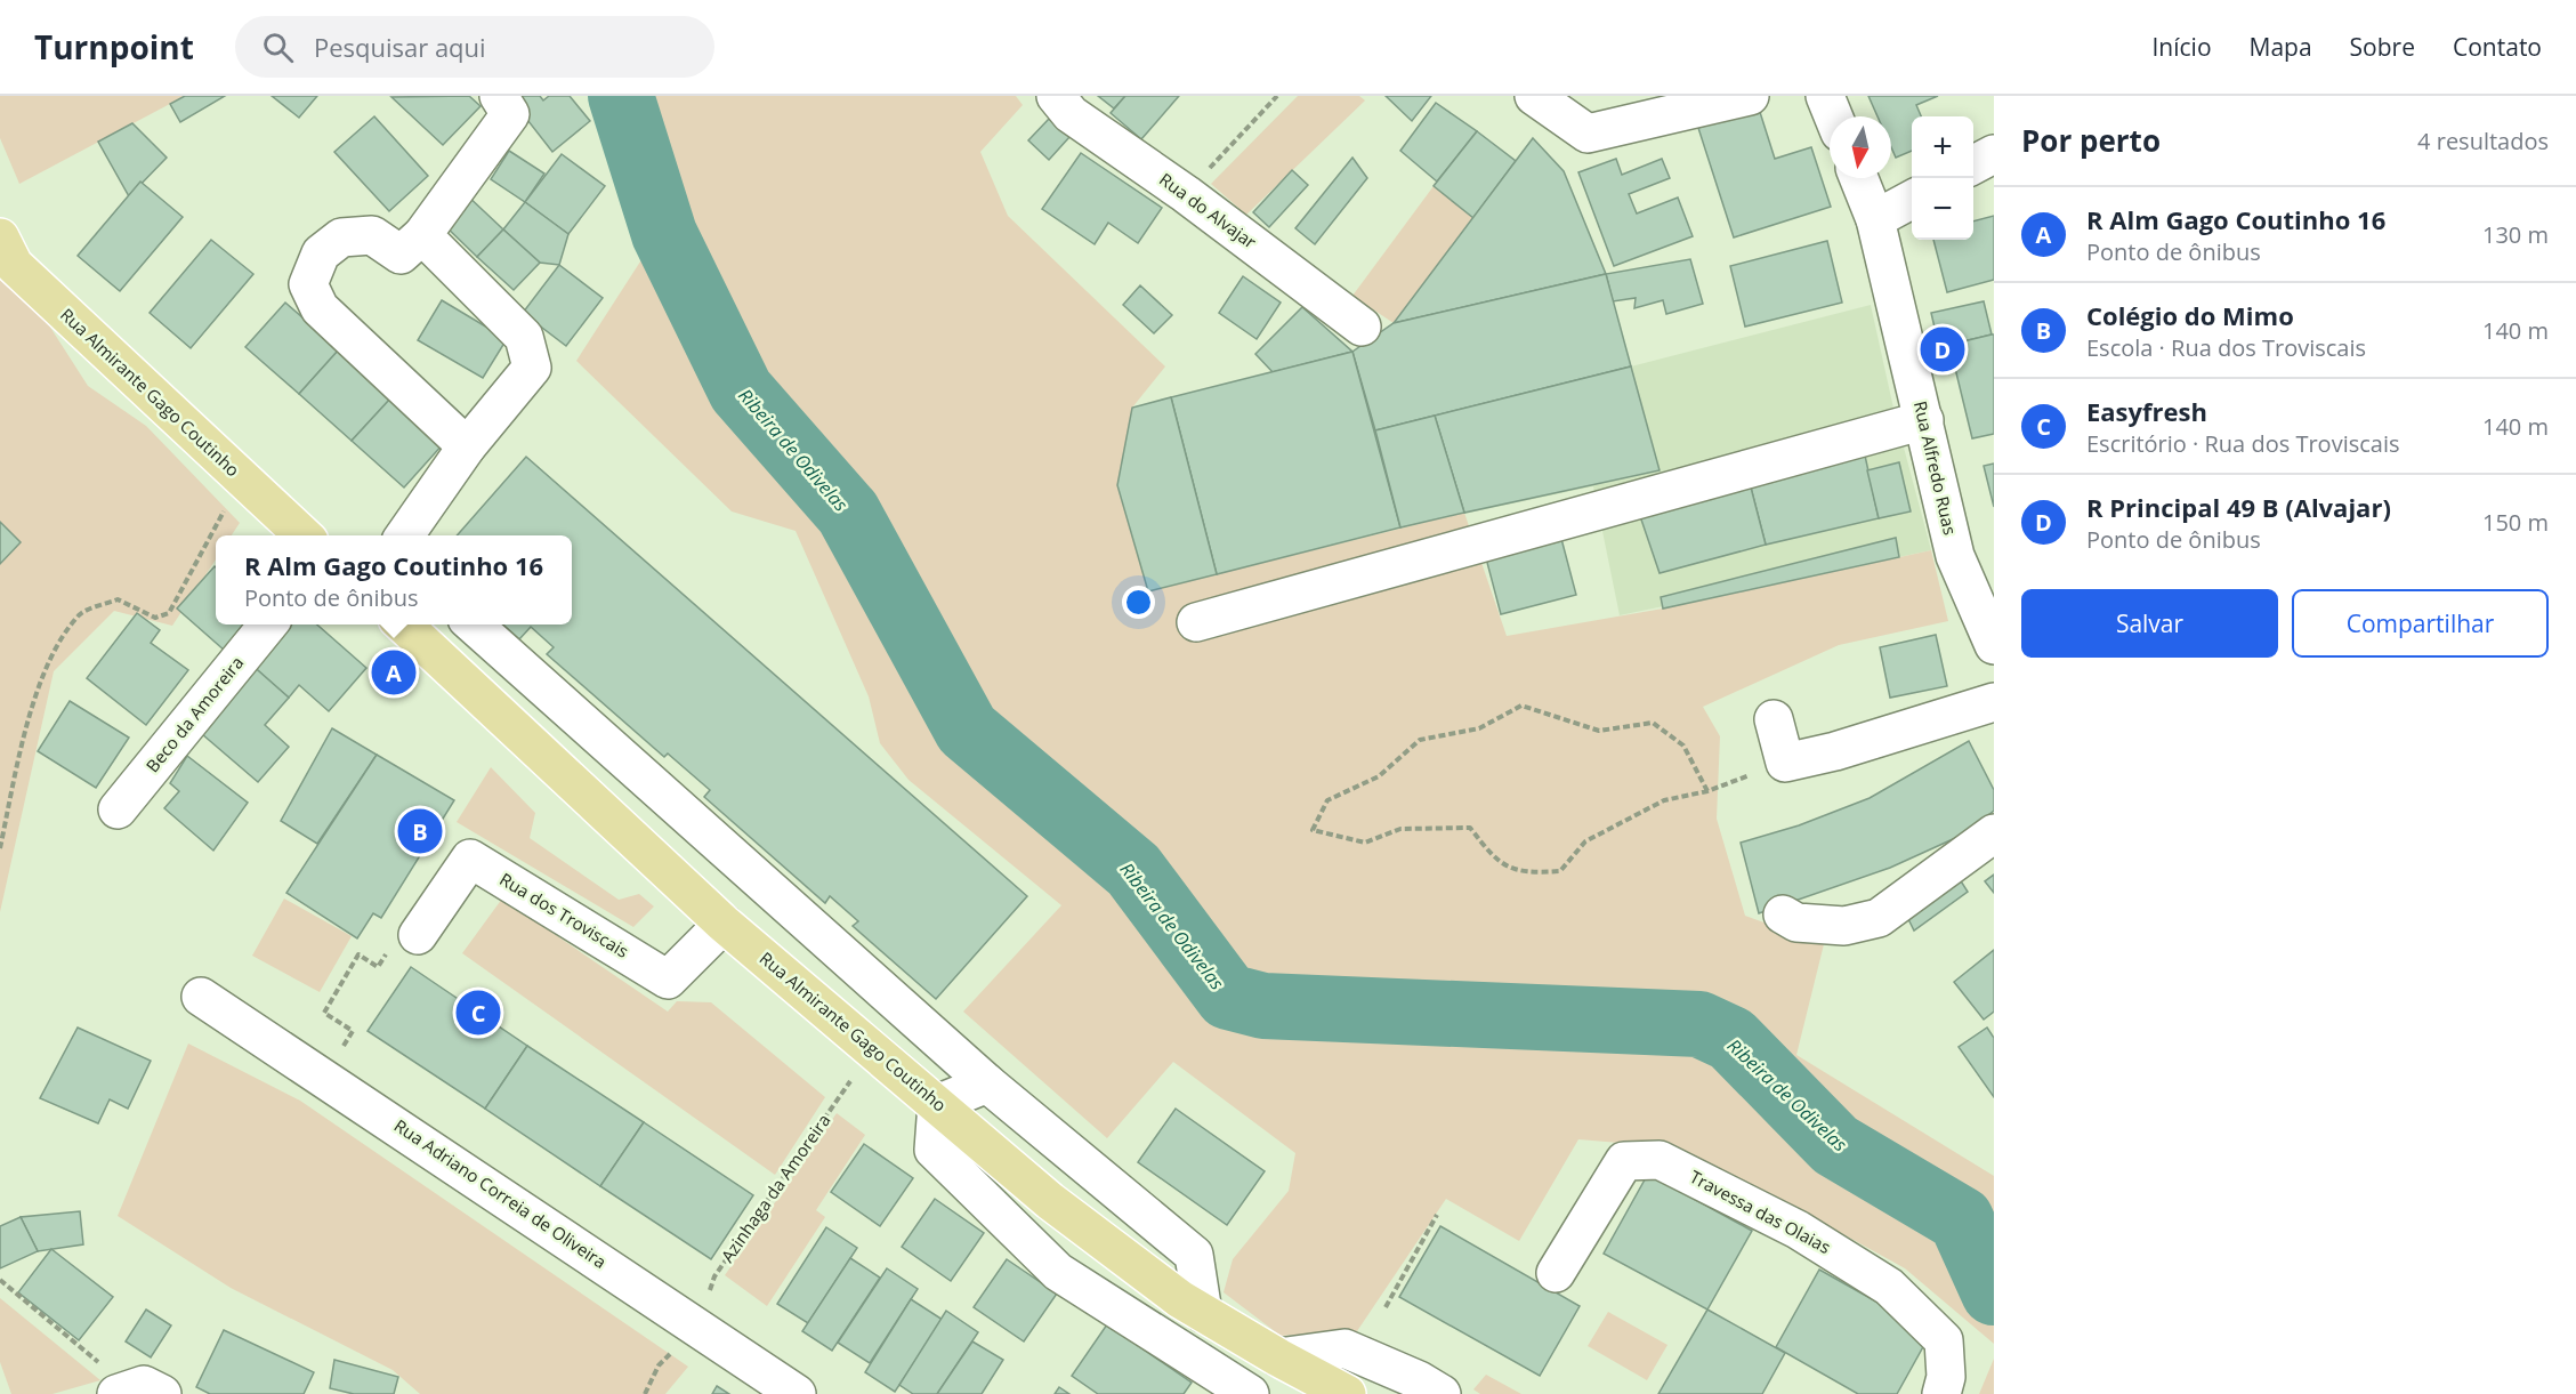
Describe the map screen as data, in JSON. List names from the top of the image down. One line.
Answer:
{"streets":{"main road":["Rua Almirante Gago Coutinho"],"street":["Rua do Alvajar","Rua Alfredo Ruas","Beco da Amoreira","Rua dos Troviscais","Rua Adriano Correia de Oliveira","Travessa das Olaias"],"path":["Azinhaga da Amoreira"]},"crossings":[["Rua Almirante Gago Coutinho","Rua dos Troviscais"]],"water":["Ribeira de Odivelas"],"north":"bottom","page":{"header":"Turnpoint","search":"Pesquisar aqui","nav":["Início","Mapa","Sobre","Contato"],"heading":["Por perto","4 resultados"],"map_buttons":["+","−"],"list":[{"mark":"A","name":"R Alm Gago Coutinho 16","note":"Ponto de ônibus","value":"130 m"},{"mark":"B","name":"Colégio do Mimo","note":"Escola · Rua dos Troviscais","value":"140 m"},{"mark":"C","name":"Easyfresh","note":"Escritório · Rua dos Troviscais","value":"140 m"},{"mark":"D","name":"R Principal 49 B (Alvajar)","note":"Ponto de ônibus","value":"150 m"}],"pins":["D","A","B","C"],"popup":["R Alm Gago Coutinho 16","Ponto de ônibus"],"buttons":["Salvar","Compartilhar"]}}
